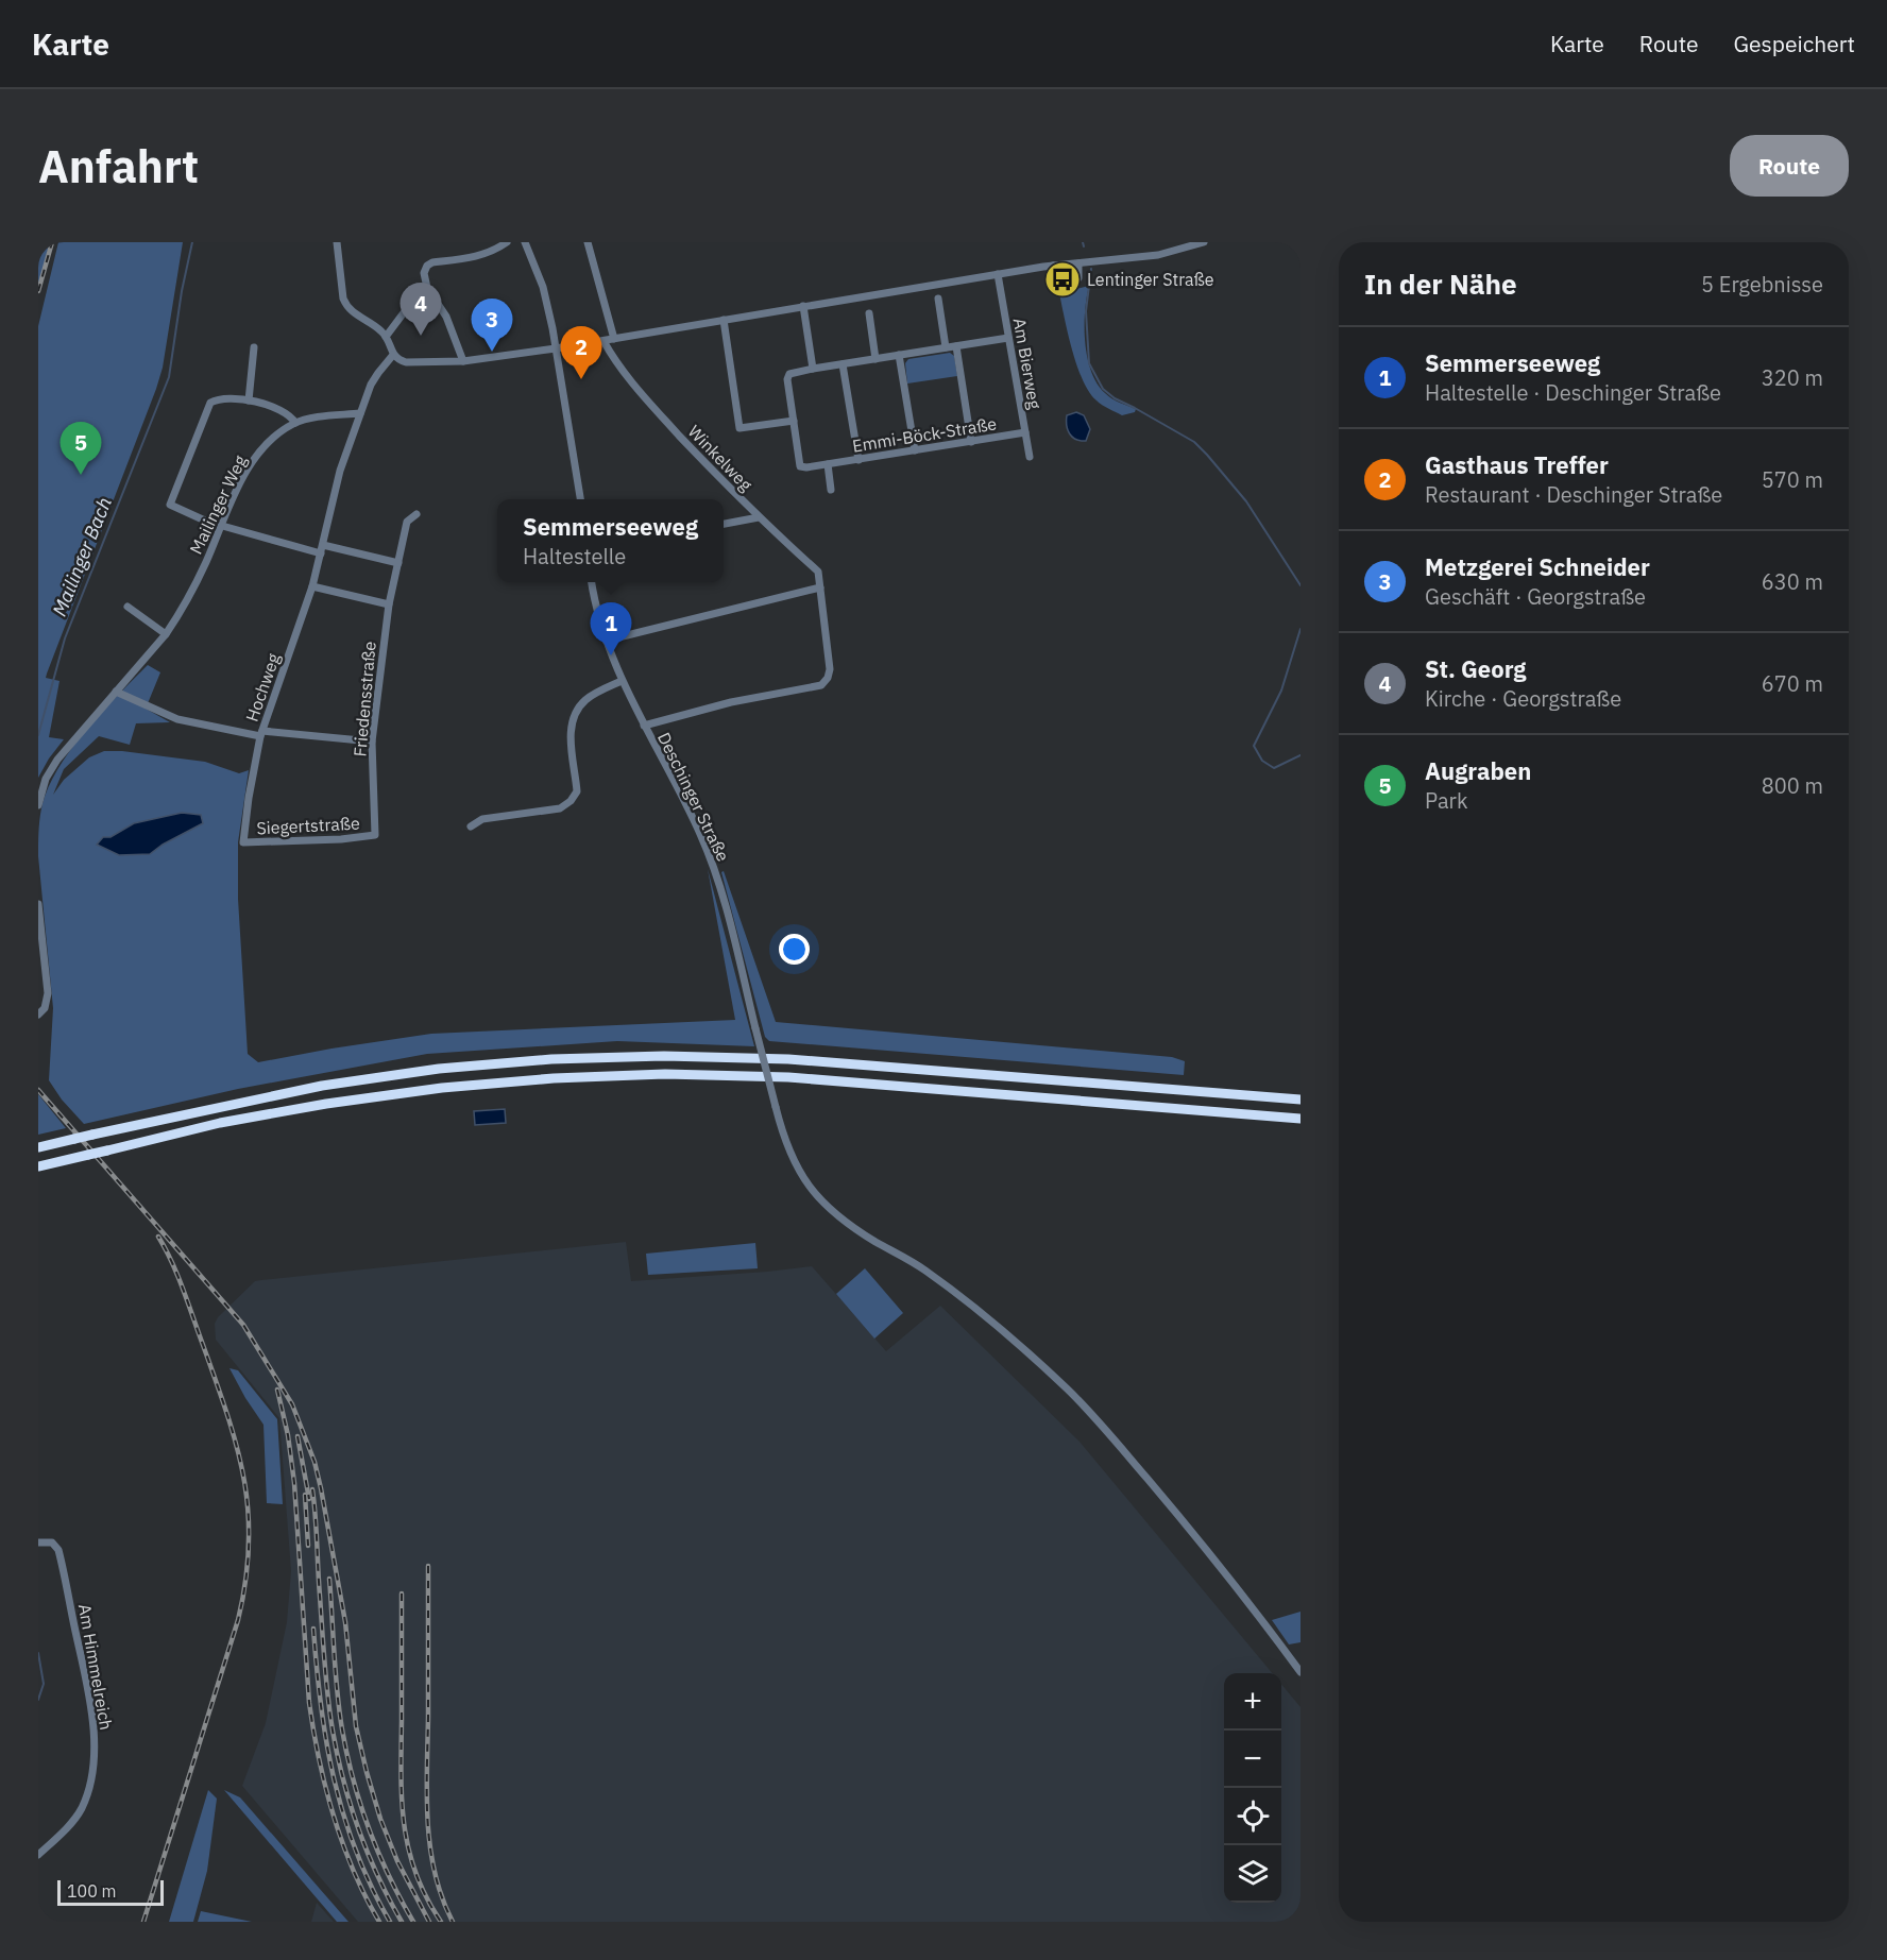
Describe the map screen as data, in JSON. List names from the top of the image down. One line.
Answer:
{"streets":{"street":["Am Bierweg","Emmi-Böck-Straße","Winkelweg","Mailinger Weg","Hochweg","Friedensstraße","Deschinger Straße","Siegertstraße","Am Himmelreich"]},"crossings":[["Am Bierweg","Emmi-Böck-Straße"],["Mailinger Weg","Hochweg"],["Hochweg","Siegertstraße"],["Friedensstraße","Siegertstraße"]],"water":["Mailinger Bach"],"places":{"bus stop":["Lentinger Straße"]},"scale_bar":"100 m","page":{"header":"Karte","nav":["Karte","Route","Gespeichert"],"buttons":"Route","title":"Anfahrt","heading":["In der Nähe","5 Ergebnisse"],"pins":["4","3","2","5","1"],"list":[{"mark":"1","name":"Semmerseeweg","note":"Haltestelle · Deschinger Straße","value":"320 m"},{"mark":"2","name":"Gasthaus Treffer","note":"Restaurant · Deschinger Straße","value":"570 m"},{"mark":"3","name":"Metzgerei Schneider","note":"Geschäft · Georgstraße","value":"630 m"},{"mark":"4","name":"St. Georg","note":"Kirche · Georgstraße","value":"670 m"},{"mark":"5","name":"Augraben","note":"Park","value":"800 m"}],"popup":["Semmerseeweg","Haltestelle"],"map_buttons":["+","−"],"scale":"100 m"}}
